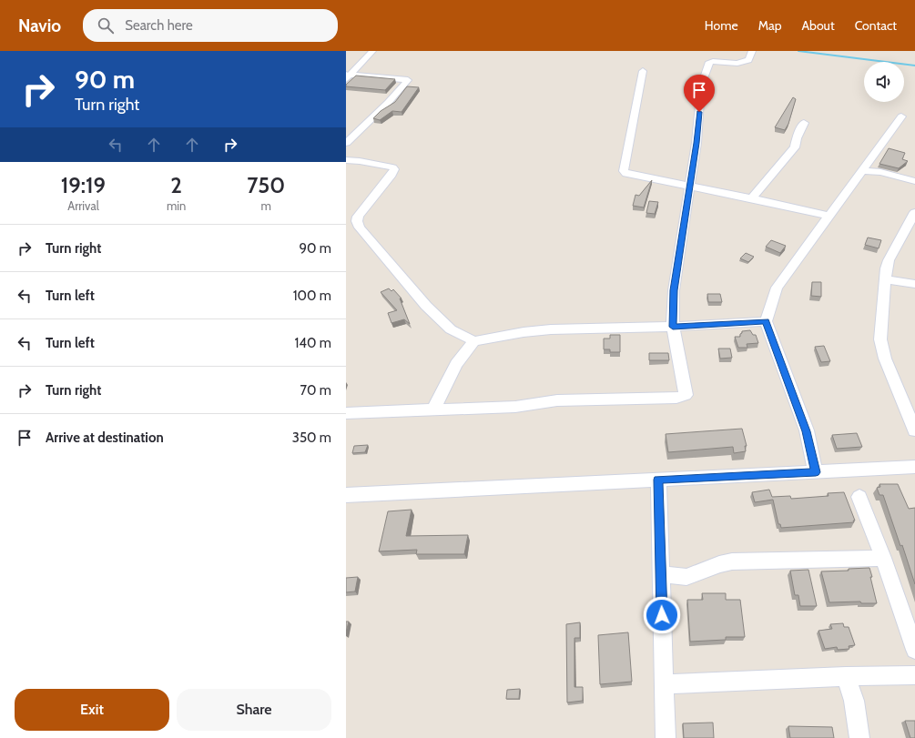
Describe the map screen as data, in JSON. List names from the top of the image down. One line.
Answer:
{"page":{"header":"Navio","search":"Search here","nav":["Home","Map","About","Contact"],"turn":["90 m","Turn right"],"eta":["19:19","Arrival","2","min","750","m"],"list":[{"name":"Turn right","value":"90 m"},{"name":"Turn left","value":"100 m"},{"name":"Turn left","value":"140 m"},{"name":"Turn right","value":"70 m"},{"name":"Arrive at destination","value":"350 m"}],"buttons":["Exit","Share"]}}
